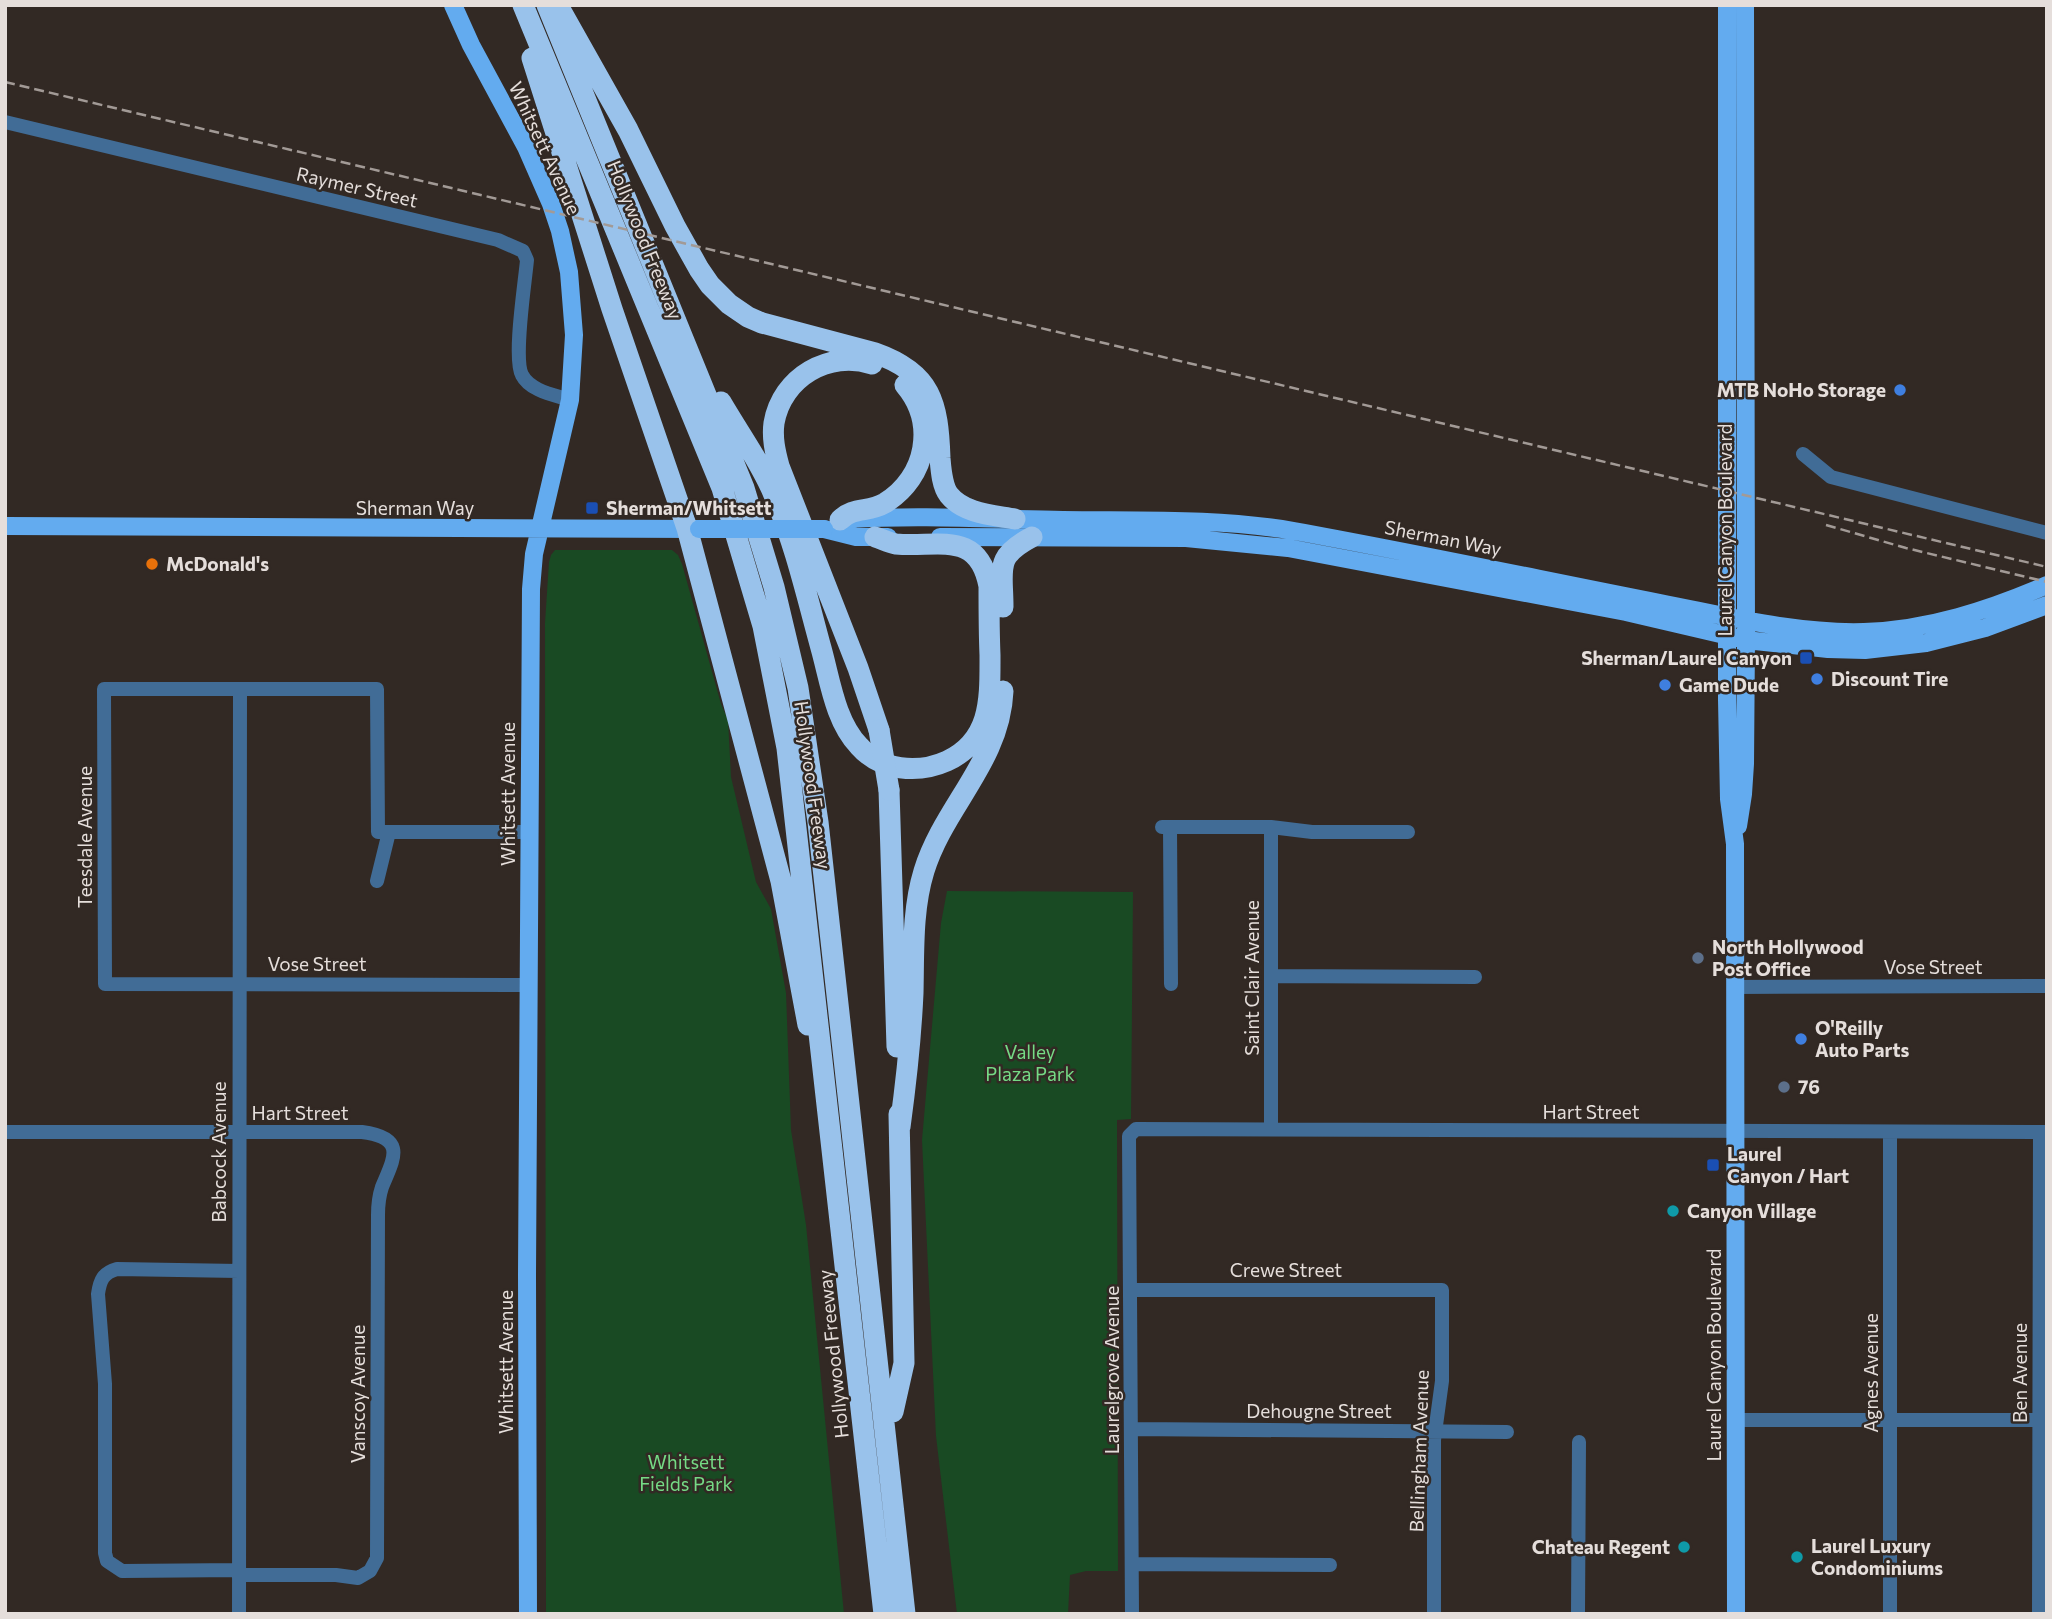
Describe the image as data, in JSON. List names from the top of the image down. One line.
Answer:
{"streets":{"highway":["Hollywood Freeway"],"main road":["Whitsett Avenue","Sherman Way","Laurel Canyon Boulevard"],"street":["Raymer Street","Teesdale Avenue","Vose Street","Saint Clair Avenue","Hart Street","Babcock Avenue","Crewe Street","Laurelgrove Avenue","Agnes Avenue","Ben Avenue","Vanscoy Avenue","Dehougne Street","Bellingham Avenue"]},"crossings":[["Whitsett Avenue","Raymer Street"],["Whitsett Avenue","Sherman Way"],["Whitsett Avenue","Vose Street"],["Sherman Way","Laurel Canyon Boulevard"],["Laurel Canyon Boulevard","Vose Street"],["Laurel Canyon Boulevard","Hart Street"],["Teesdale Avenue","Vose Street"],["Teesdale Avenue","Babcock Avenue"],["Vose Street","Babcock Avenue"],["Saint Clair Avenue","Hart Street"],["Hart Street","Babcock Avenue"],["Hart Street","Laurelgrove Avenue"],["Hart Street","Agnes Avenue"],["Hart Street","Ben Avenue"],["Hart Street","Vanscoy Avenue"],["Babcock Avenue","Vanscoy Avenue"],["Crewe Street","Laurelgrove Avenue"],["Crewe Street","Bellingham Avenue"],["Laurelgrove Avenue","Dehougne Street"],["Dehougne Street","Bellingham Avenue"]],"parks":["Valley Plaza Park","Whitsett Fields Park"],"places":{"other":["MTB NoHo Storage","McDonald's","Discount Tire","Game Dude","North Hollywood Post Office","O'Reilly Auto Parts","76","Canyon Village","Chateau Regent","Laurel Luxury Condominiums"],"transit":["Sherman/Whitsett","Sherman/Laurel Canyon","Laurel Canyon / Hart"]}}
